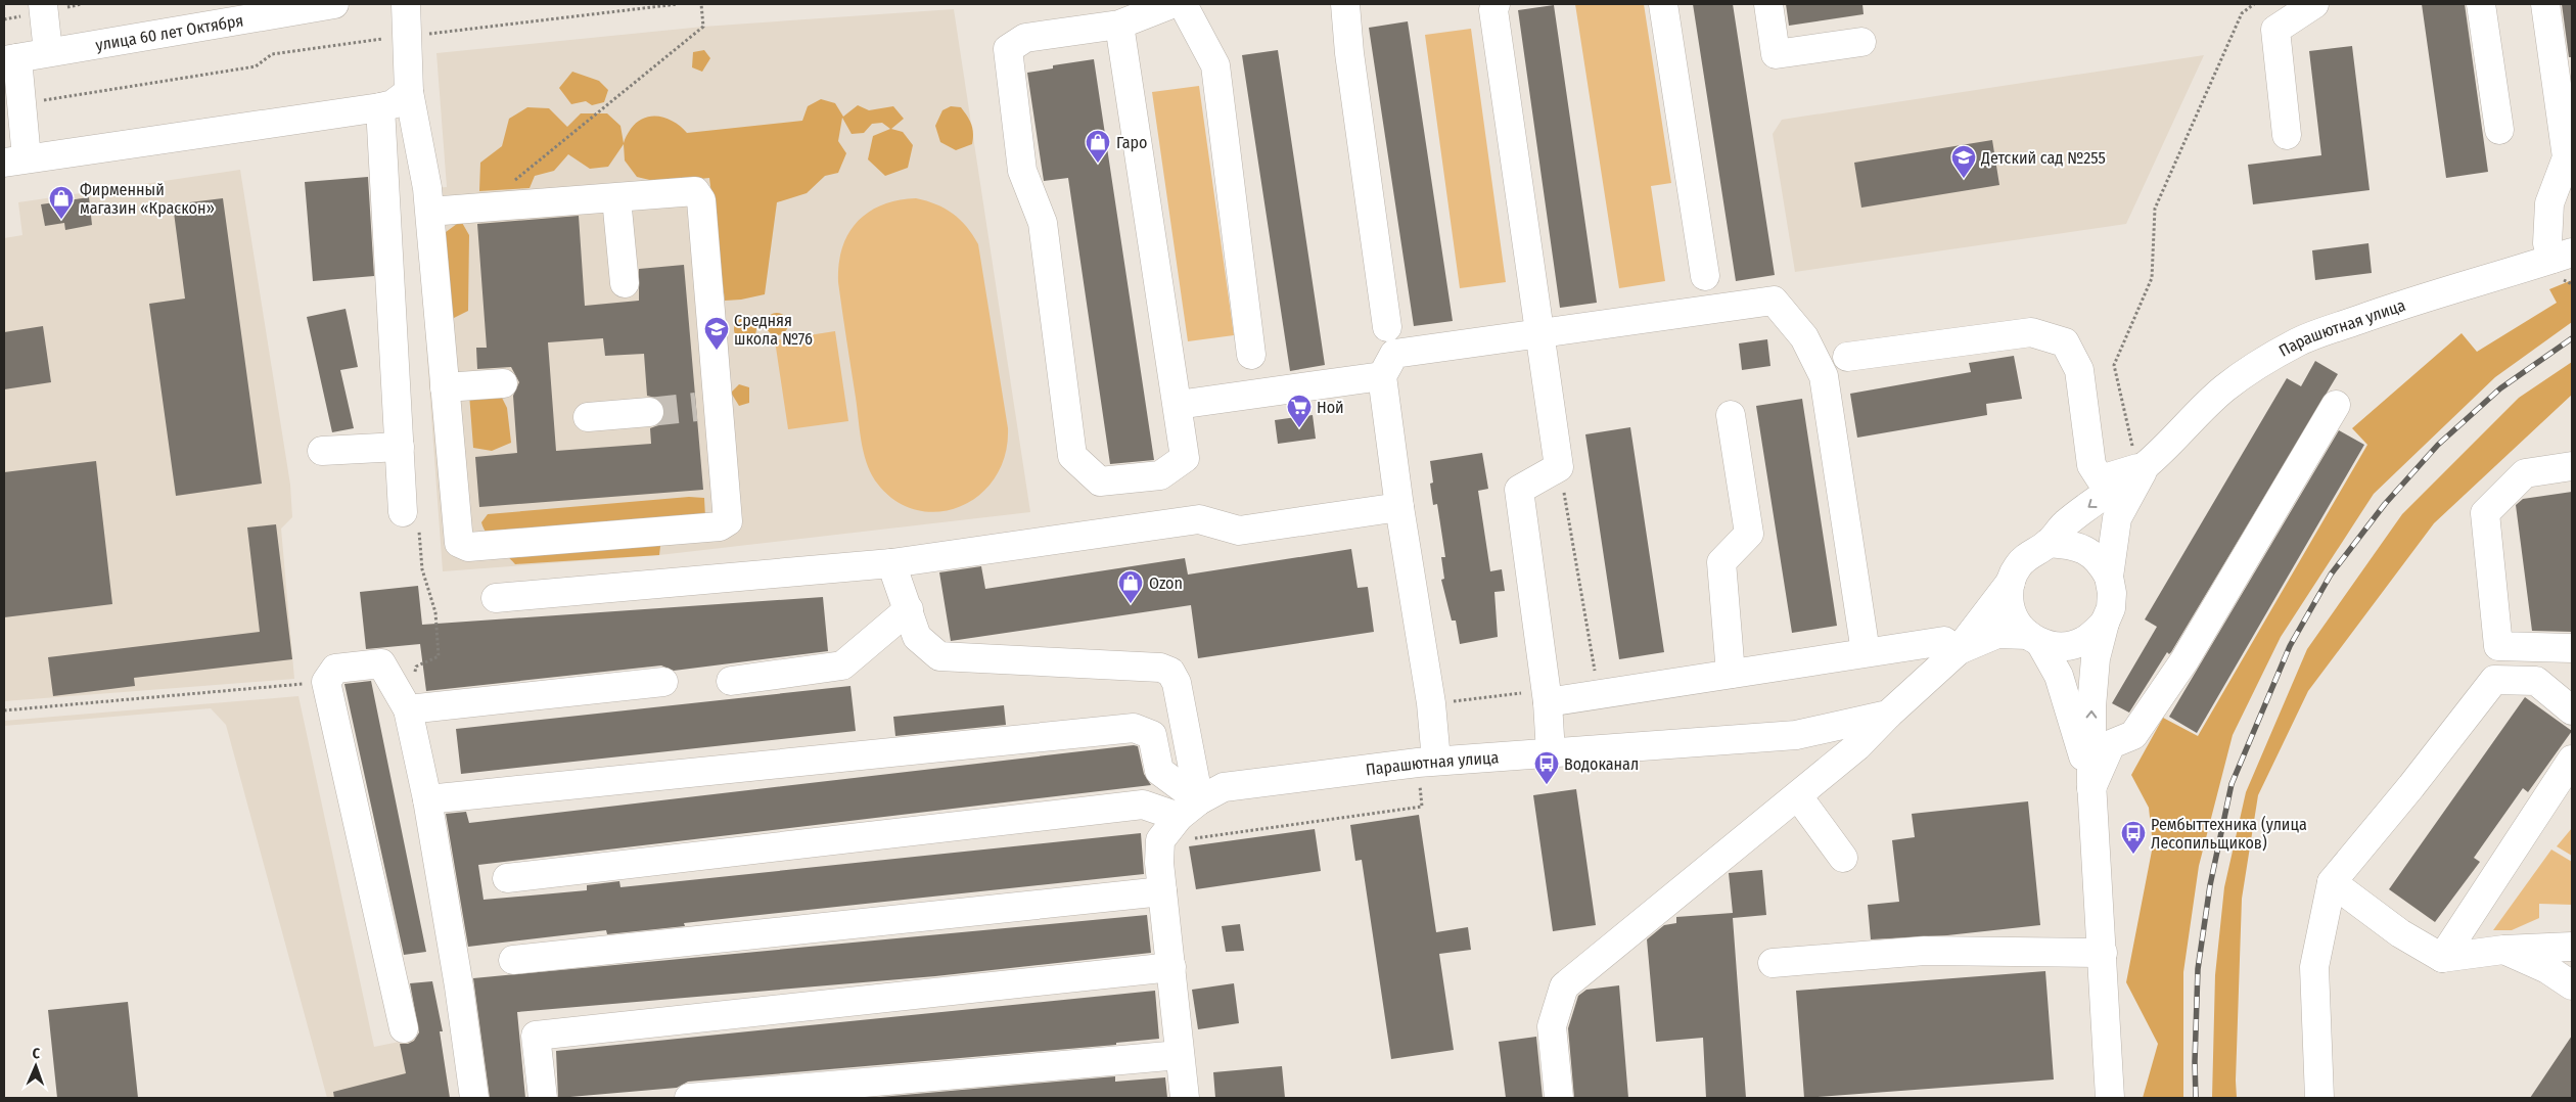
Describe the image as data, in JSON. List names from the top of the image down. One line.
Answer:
{"streets":{"main road":["улица 60 лет Октября","Парашютная улица"]},"places":{"shop":["Гаро","Фирменный магазин «Краскон»","Ozon"],"school or university":["Детский сад №255","Средняя школа №76"],"supermarket":["Ной"],"bus stop":["Водоканал","Рембыттехника (улица Лесопильщиков)"]},"north":"top"}
